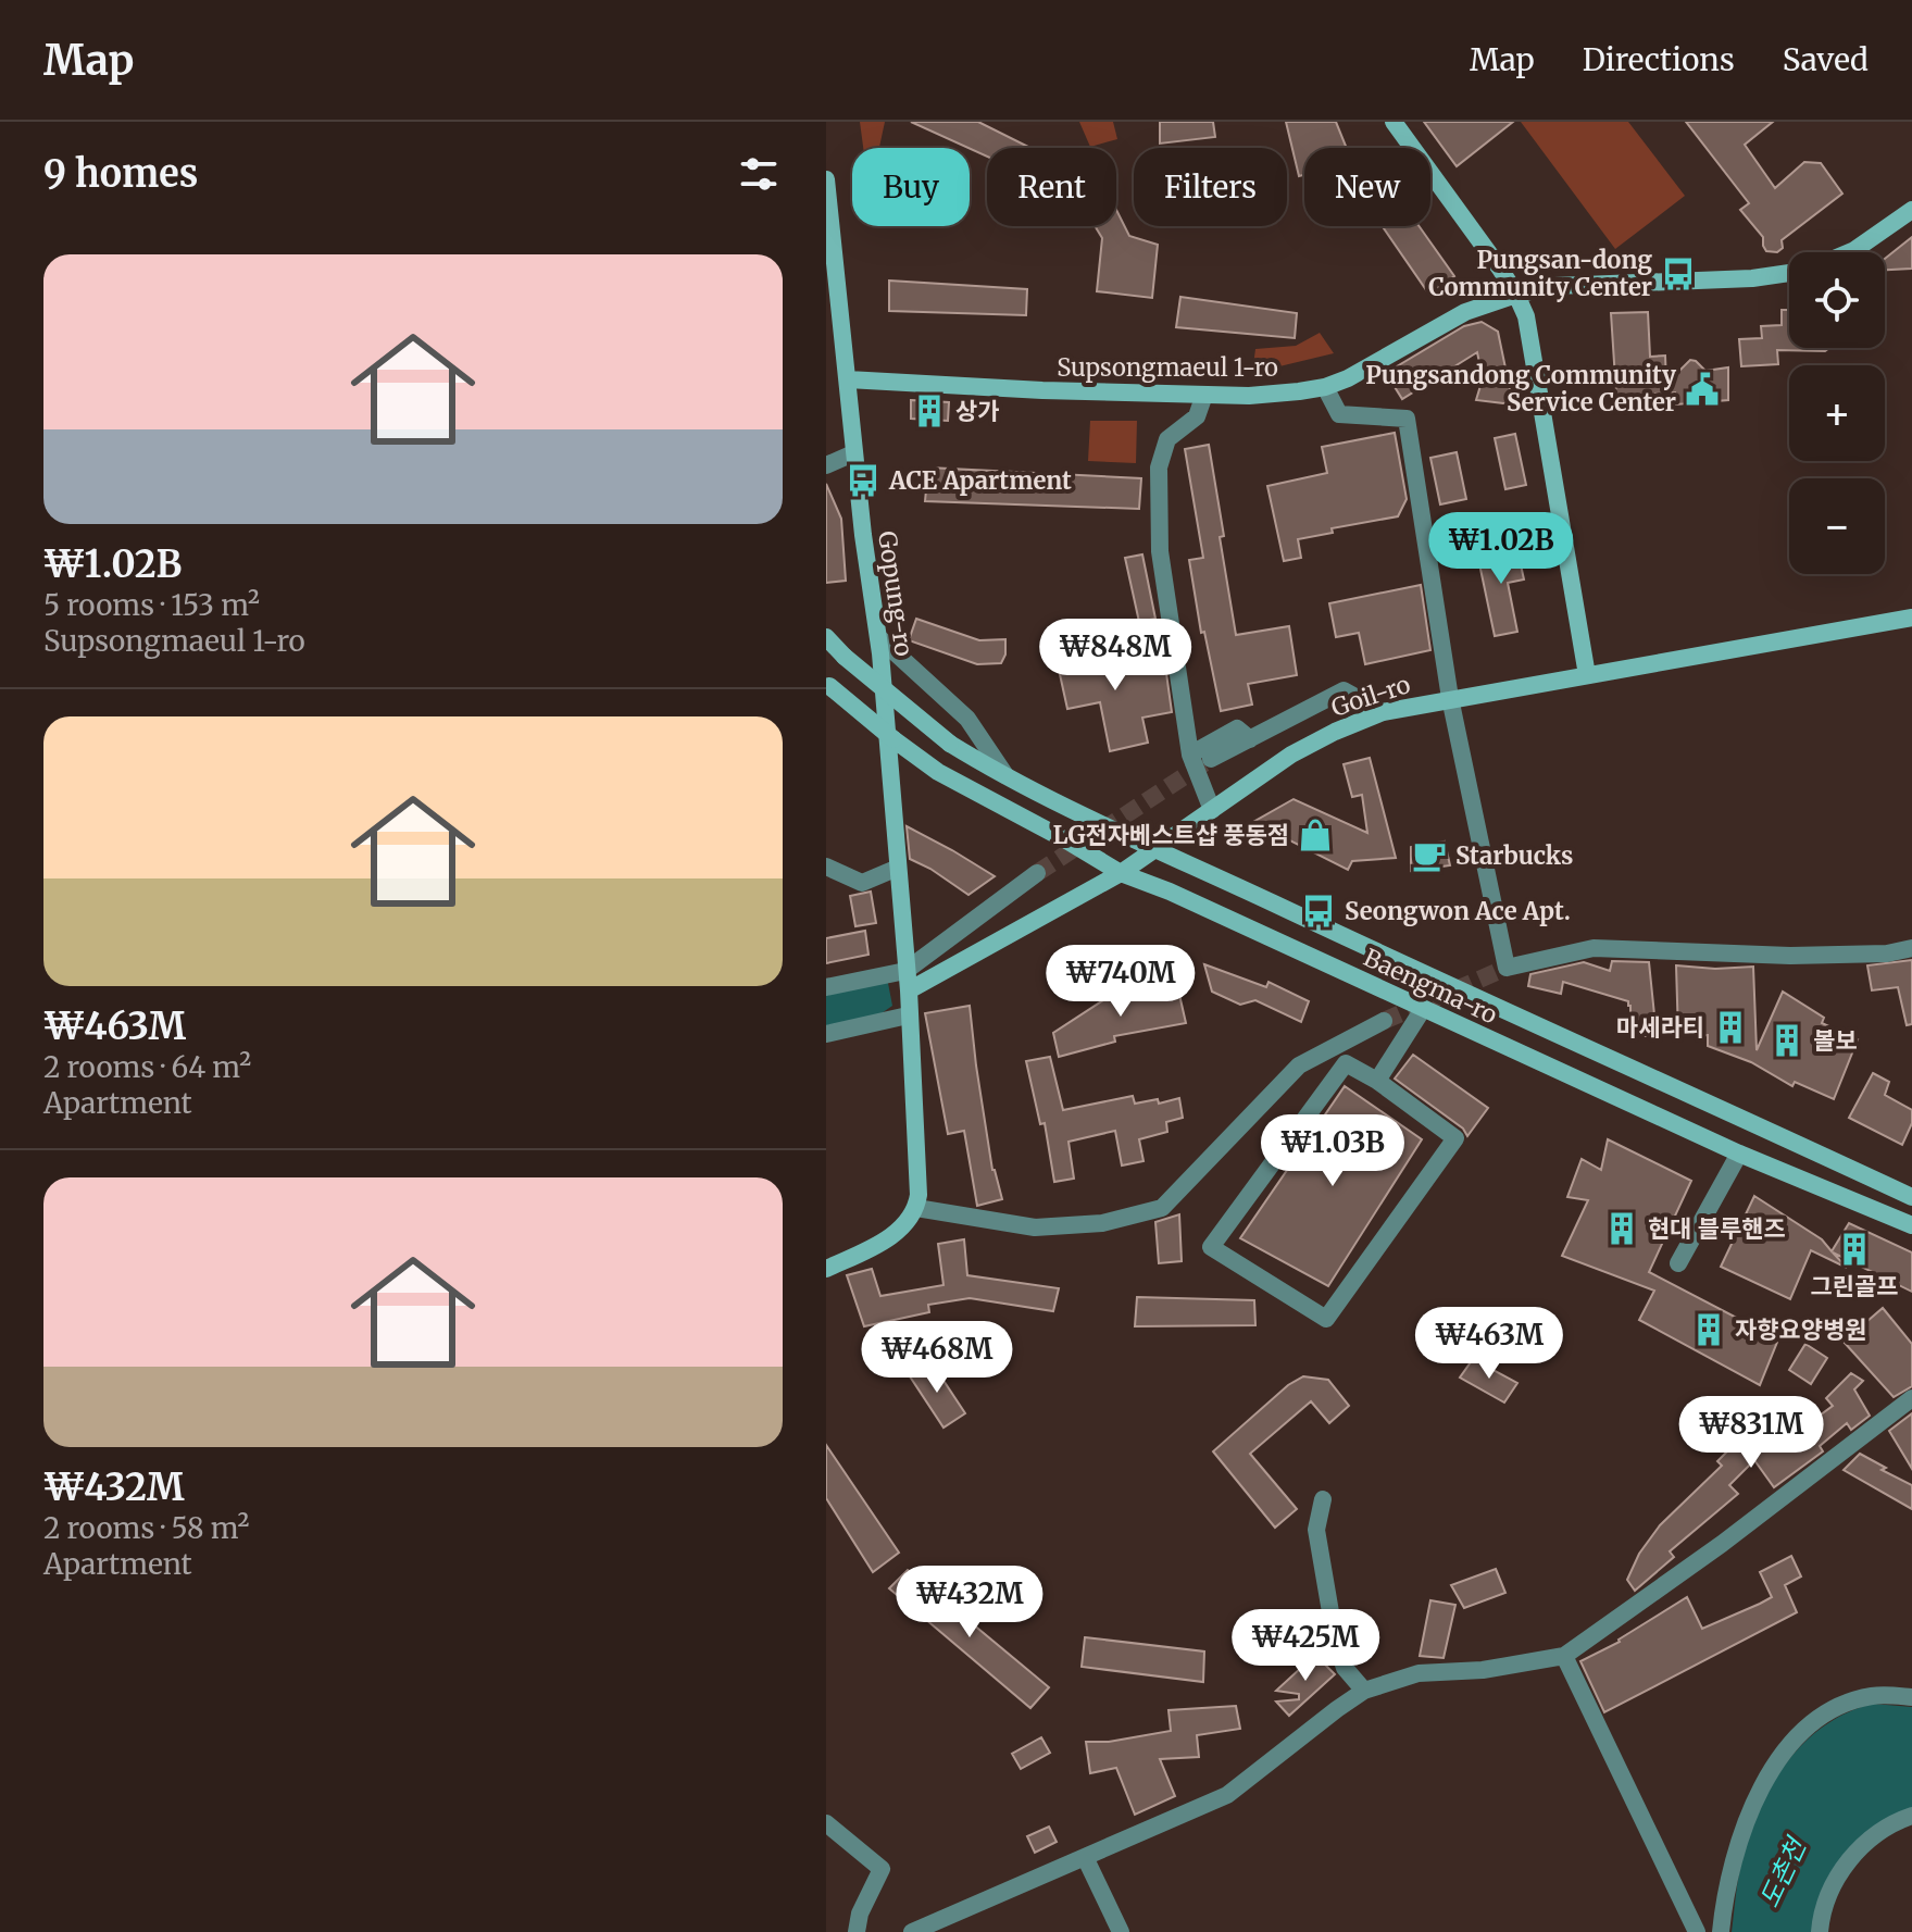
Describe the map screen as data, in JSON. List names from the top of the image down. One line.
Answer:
{"streets":{"main road":["Supsongmaeul 1-ro","Gopung-ro","Goil-ro","Baengma-ro"]},"crossings":[["Supsongmaeul 1-ro","Gopung-ro"],["Gopung-ro","Goil-ro"],["Goil-ro","Baengma-ro"]],"water":["도촌천"],"places":{"bus stop":["Pungsan-dong Community Center","ACE Apartment","Seongwon Ace Apt."],"public building":["Pungsandong Community Service Center"],"building":["상가","마세라티","볼보","현대 블루핸즈","그린골프","자향요양병원"],"shop":["LG전자베스트샵 풍동점"],"cafe":["Starbucks"]},"page":{"header":"Map","nav":["Map","Directions","Saved"],"heading":"9 homes","chip":["Buy","Rent","Filters","New"],"list":[{"name":"₩1.02B","note":"5 rooms · 153 m² · Supsongmaeul 1-ro"},{"name":"₩463M","note":"2 rooms · 64 m² · Apartment"},{"name":"₩432M","note":"2 rooms · 58 m² · Apartment"}],"map_buttons":["+","−"],"price":["₩1.02B","₩848M","₩740M","₩1.03B","₩463M","₩468M","₩831M","₩432M","₩425M"]}}
